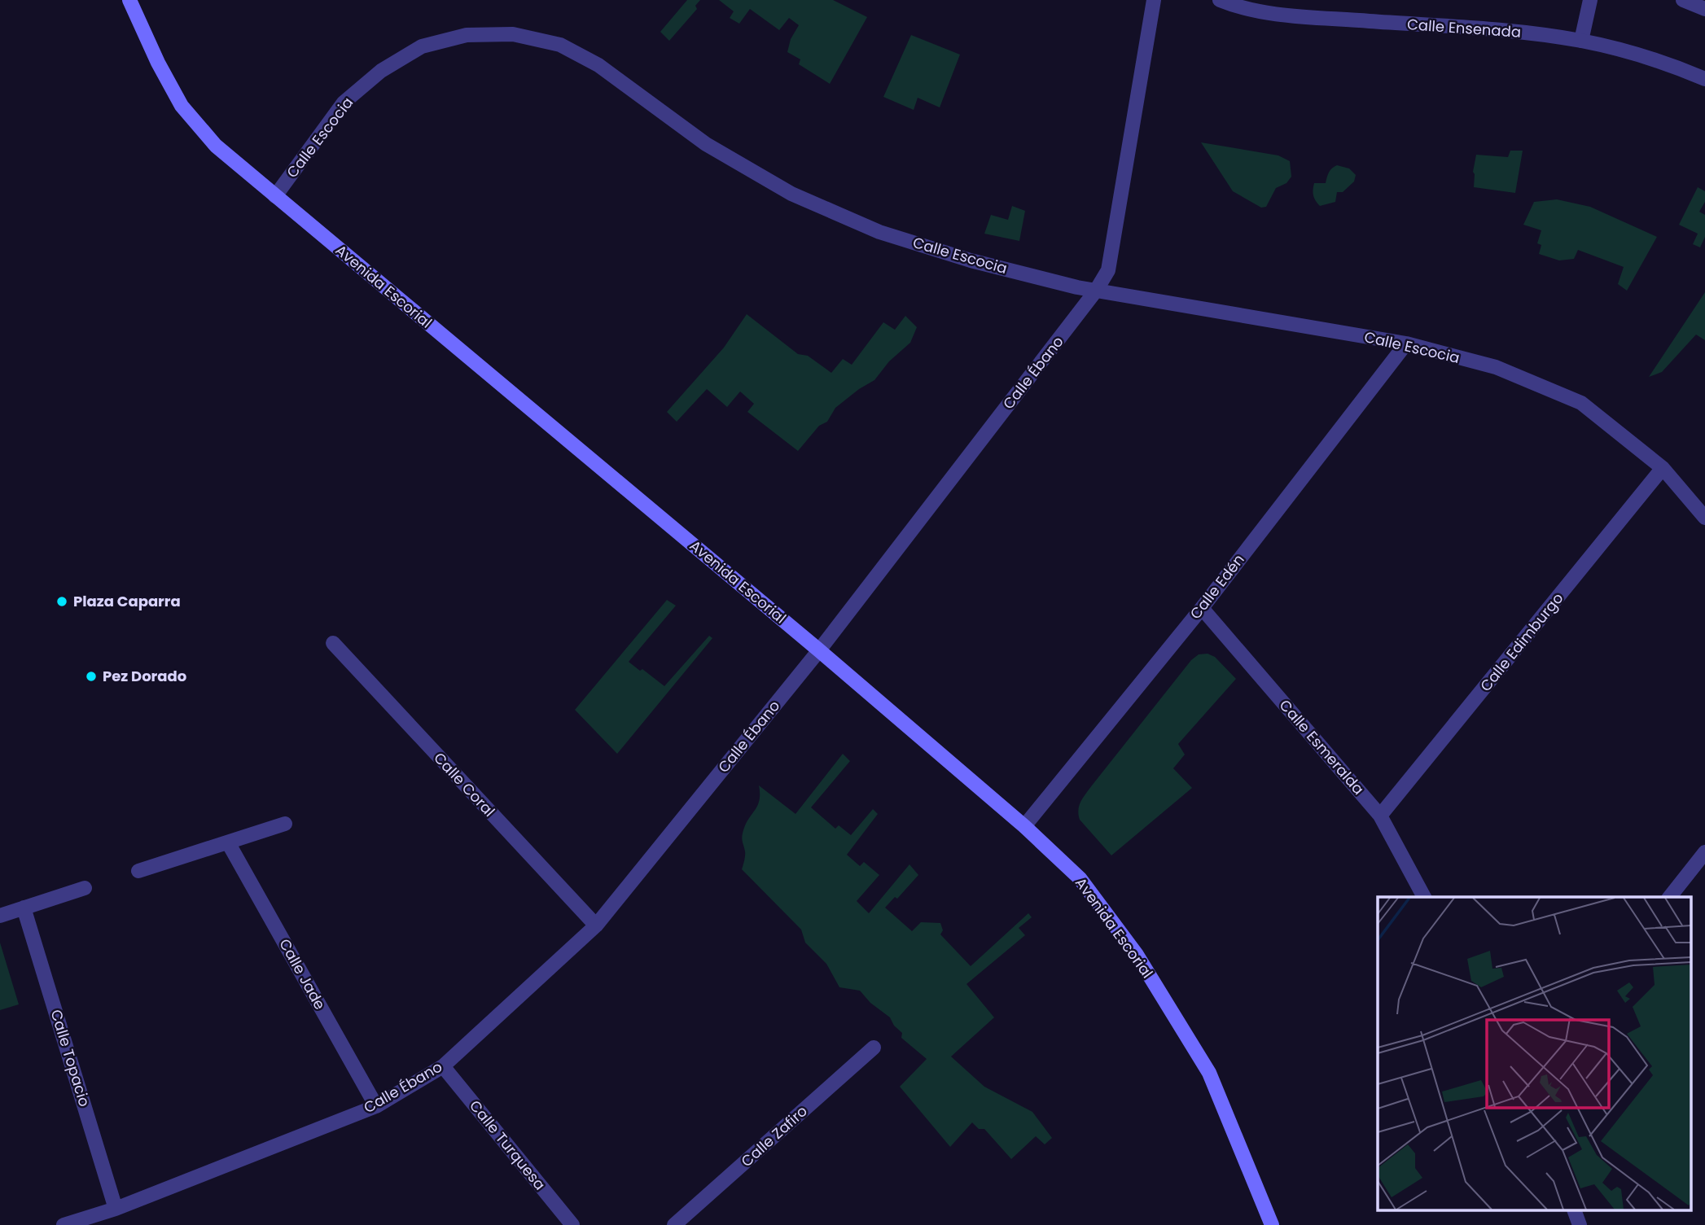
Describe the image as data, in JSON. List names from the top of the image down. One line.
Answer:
{"streets":{"street":["Calle Ensenada","Calle Escocia","Avenida Escorial","Calle Ébano","Calle Edén","Calle Edimburgo","Calle Esmeralda","Calle Coral","Calle Jade","Calle Topacio","Calle Zafiro","Calle Turquesa"]},"crossings":[["Calle Escocia","Avenida Escorial"],["Calle Escocia","Calle Ébano"],["Calle Escocia","Calle Edén"],["Calle Escocia","Calle Edimburgo"],["Avenida Escorial","Calle Ébano"],["Avenida Escorial","Calle Edén"],["Calle Ébano","Calle Coral"],["Calle Ébano","Calle Jade"],["Calle Ébano","Calle Topacio"],["Calle Ébano","Calle Turquesa"],["Calle Edén","Calle Esmeralda"],["Calle Edimburgo","Calle Esmeralda"]],"places":["Plaza Caparra","Pez Dorado"]}
